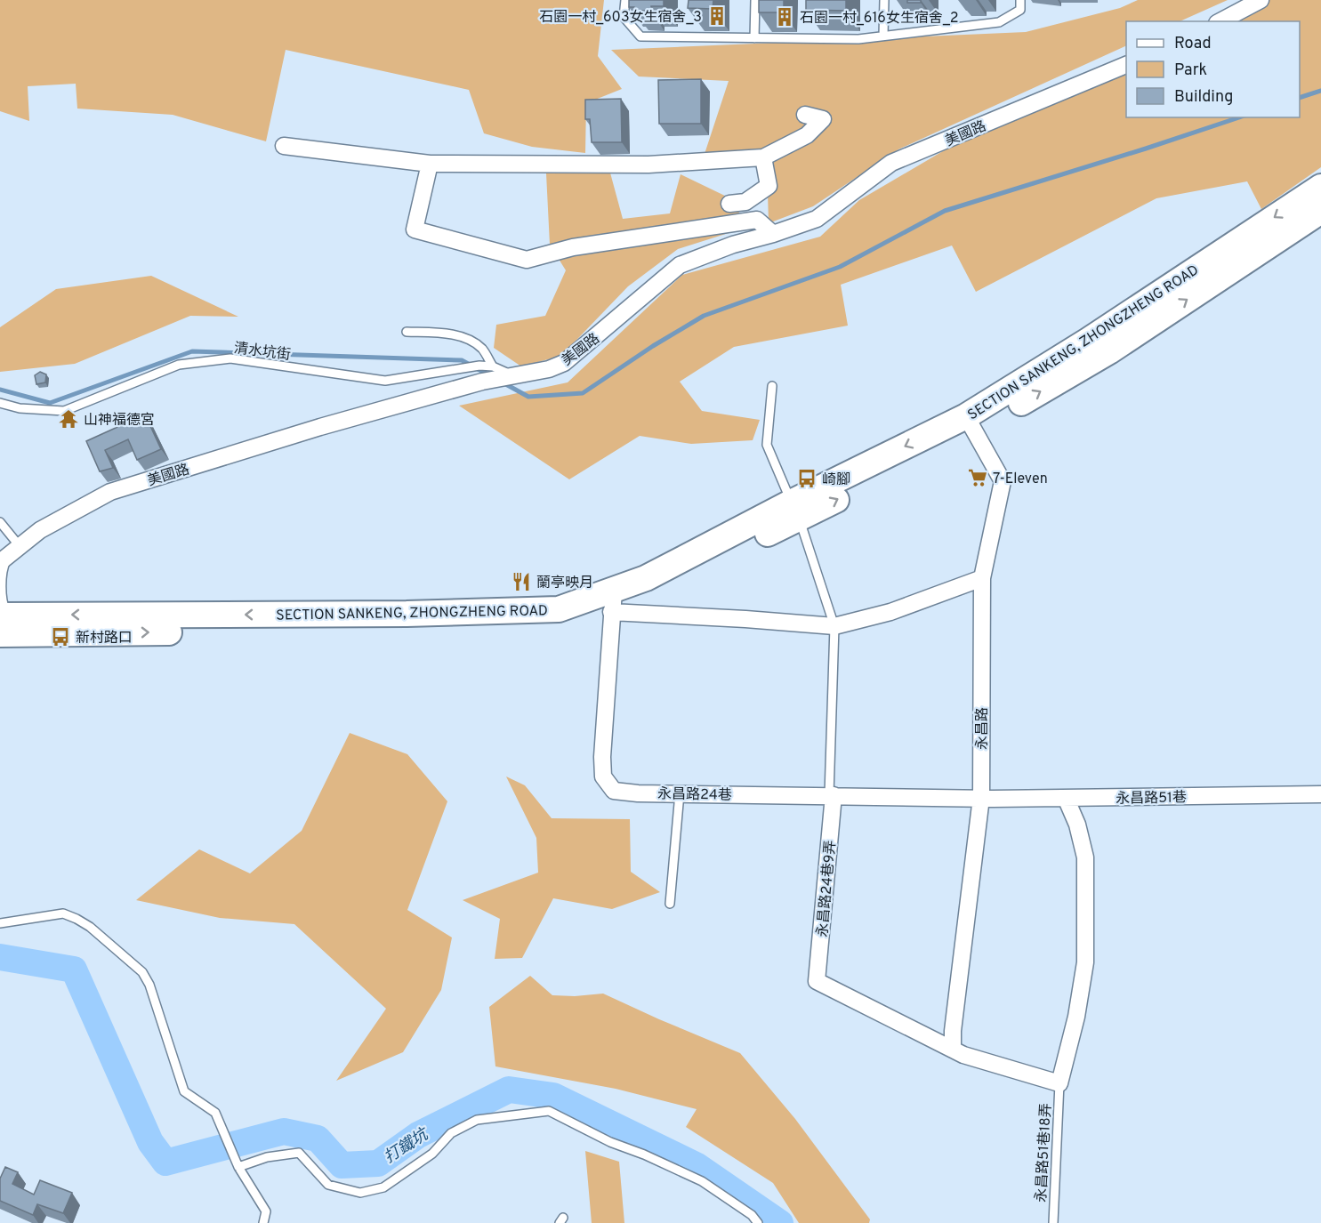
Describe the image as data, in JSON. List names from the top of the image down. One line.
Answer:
{"streets":{"main road":["SECTION SANKENG, ZHONGZHENG ROAD"],"street":["美國路","永昌路","永昌路24巷","永昌路51巷","永昌路24巷9弄"],"lane":["清水坑街","永昌路51巷18弄"]},"crossings":[["美國路","清水坑街"],["SECTION SANKENG, ZHONGZHENG ROAD","永昌路"],["SECTION SANKENG, ZHONGZHENG ROAD","永昌路24巷"],["永昌路","永昌路24巷"],["永昌路","永昌路51巷"],["永昌路","永昌路24巷9弄"],["永昌路24巷","永昌路51巷"],["永昌路24巷","永昌路24巷9弄"]],"water":["打鐵坑"],"places":{"building":["石園一村_603女生宿舍_3","石園一村_616女生宿舍_2"],"temple":["山神福德宮"],"supermarket":["7-Eleven"],"bus stop":["崎腳","新村路口"],"restaurant":["蘭亭映月"]},"legend":["Road","Park","Building"]}
